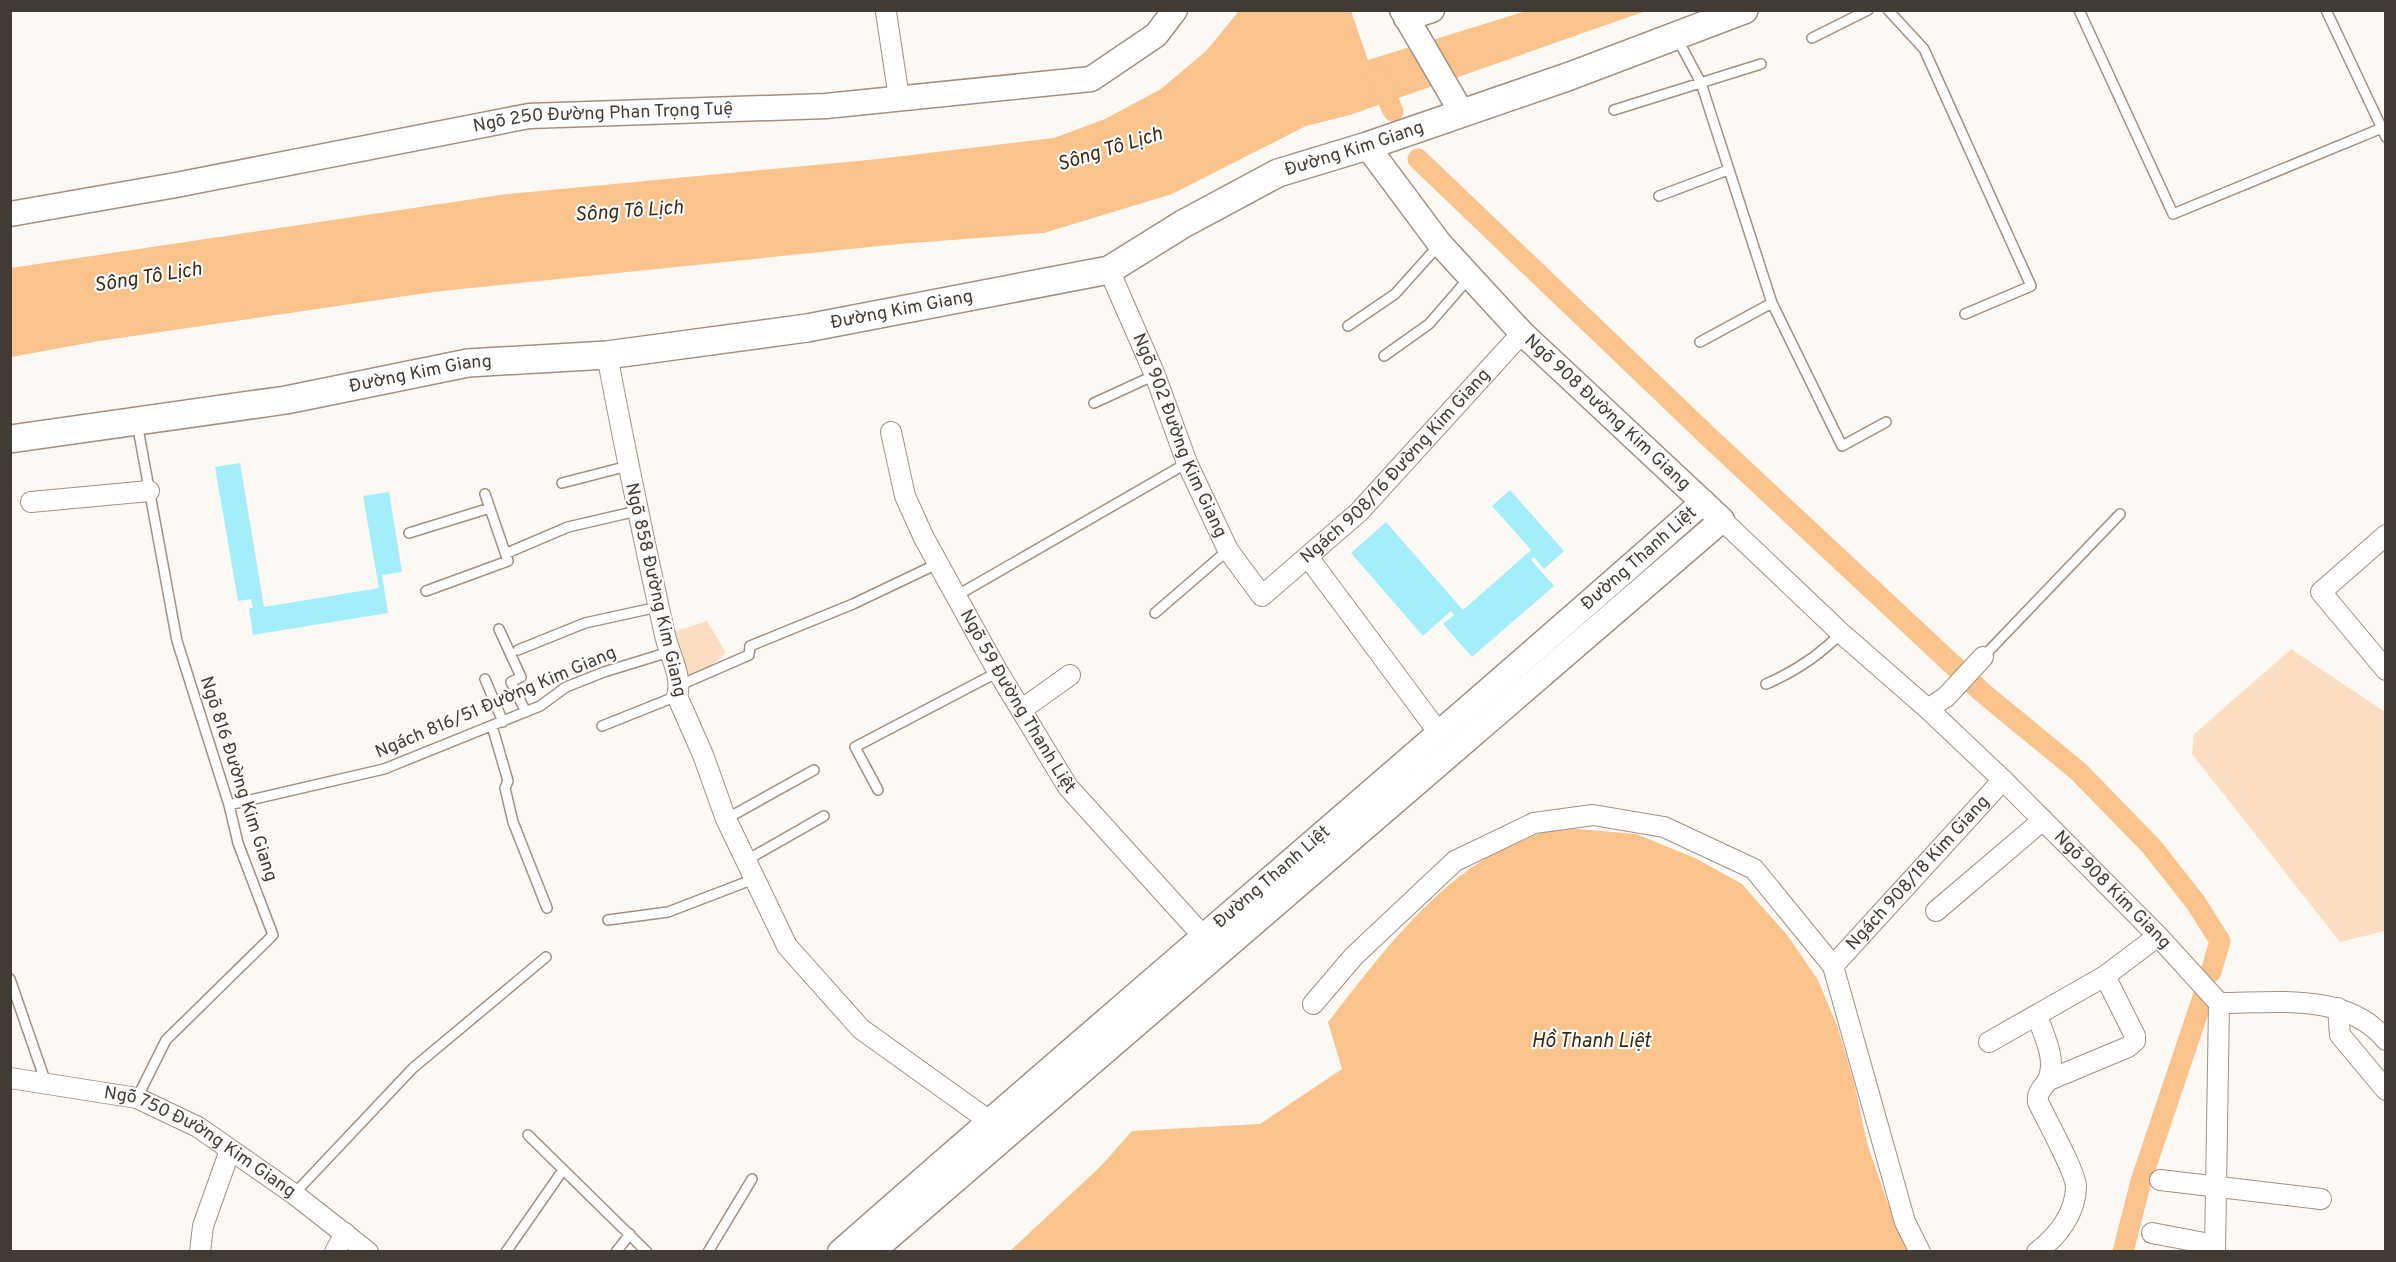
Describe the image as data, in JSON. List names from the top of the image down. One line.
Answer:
{"streets":{"main road":["Đường Kim Giang"],"street":["Ngõ 250 Đường Phan Trọng Tuệ","Ngõ 908 Đường Kim Giang","Ngõ 902 Đường Kim Giang","Ngách 908/16 Đường Kim Giang","Đường Thanh Liệt","Ngõ 858 Đường Kim Giang","Ngõ 59 Đường Thanh Liệt","Ngách 908/18 Kim Giang","Ngõ 908 Kim Giang","Ngõ 750 Đường Kim Giang"],"lane":["Ngách 816/51 Đường Kim Giang","Ngõ 816 Đường Kim Giang"]},"crossings":[["Đường Kim Giang","Ngõ 908 Đường Kim Giang"],["Đường Kim Giang","Ngõ 902 Đường Kim Giang"],["Đường Kim Giang","Ngõ 858 Đường Kim Giang"],["Đường Kim Giang","Ngõ 816 Đường Kim Giang"],["Ngõ 908 Đường Kim Giang","Ngách 908/16 Đường Kim Giang"],["Ngõ 908 Đường Kim Giang","Đường Thanh Liệt"],["Ngõ 908 Đường Kim Giang","Ngách 908/18 Kim Giang"],["Ngõ 908 Đường Kim Giang","Ngõ 908 Kim Giang"],["Ngõ 902 Đường Kim Giang","Ngách 908/16 Đường Kim Giang"],["Đường Thanh Liệt","Ngõ 858 Đường Kim Giang"],["Đường Thanh Liệt","Ngõ 59 Đường Thanh Liệt"],["Ngõ 858 Đường Kim Giang","Ngách 816/51 Đường Kim Giang"],["Ngách 816/51 Đường Kim Giang","Ngõ 816 Đường Kim Giang"],["Ngõ 816 Đường Kim Giang","Ngõ 750 Đường Kim Giang"],["Ngách 908/18 Kim Giang","Ngõ 908 Kim Giang"]],"water":["Sông Tô Lịch","Hồ Thanh Liệt"]}
